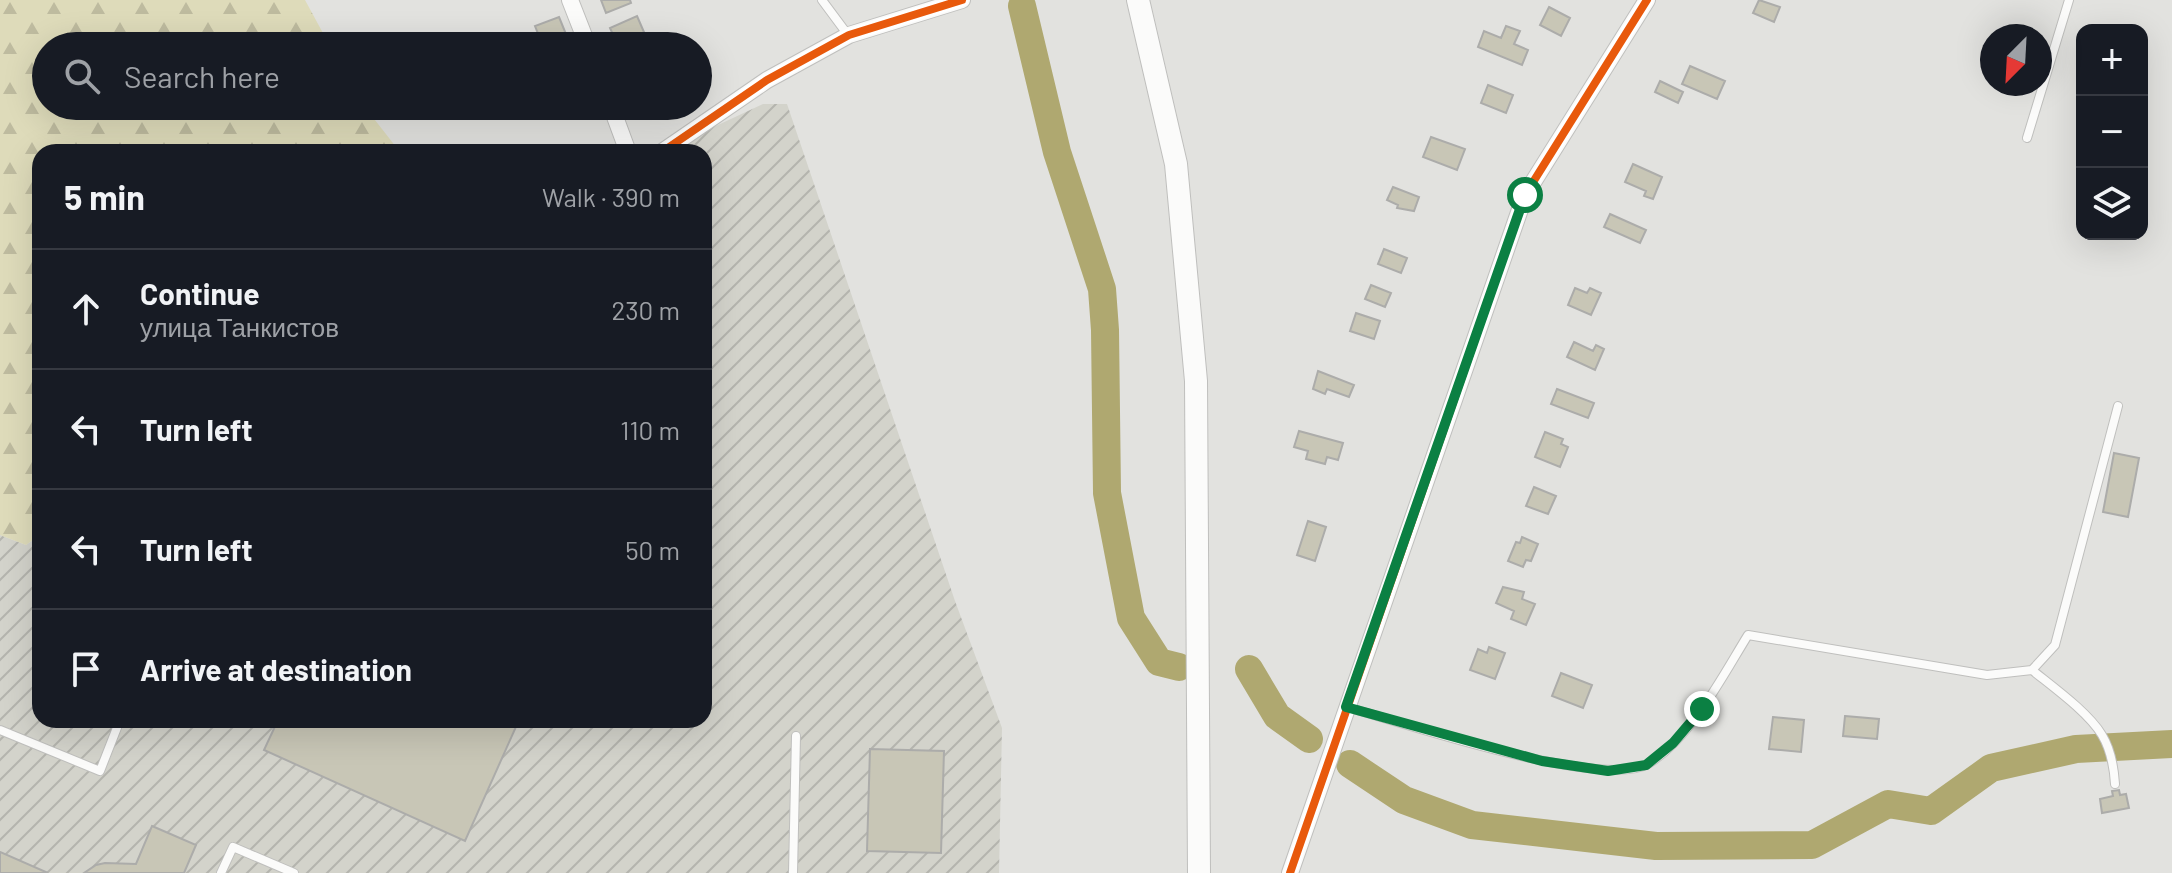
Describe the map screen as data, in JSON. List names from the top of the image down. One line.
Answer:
{"north":"bottom left","page":{"map_buttons":["+","−"],"search":"Search here","heading":["5 min","Walk · 390 m"],"list":[["Continue","улица Танкистов","230 m"],["Turn left","110 m"],["Turn left","50 m"],"Arrive at destination"]}}
